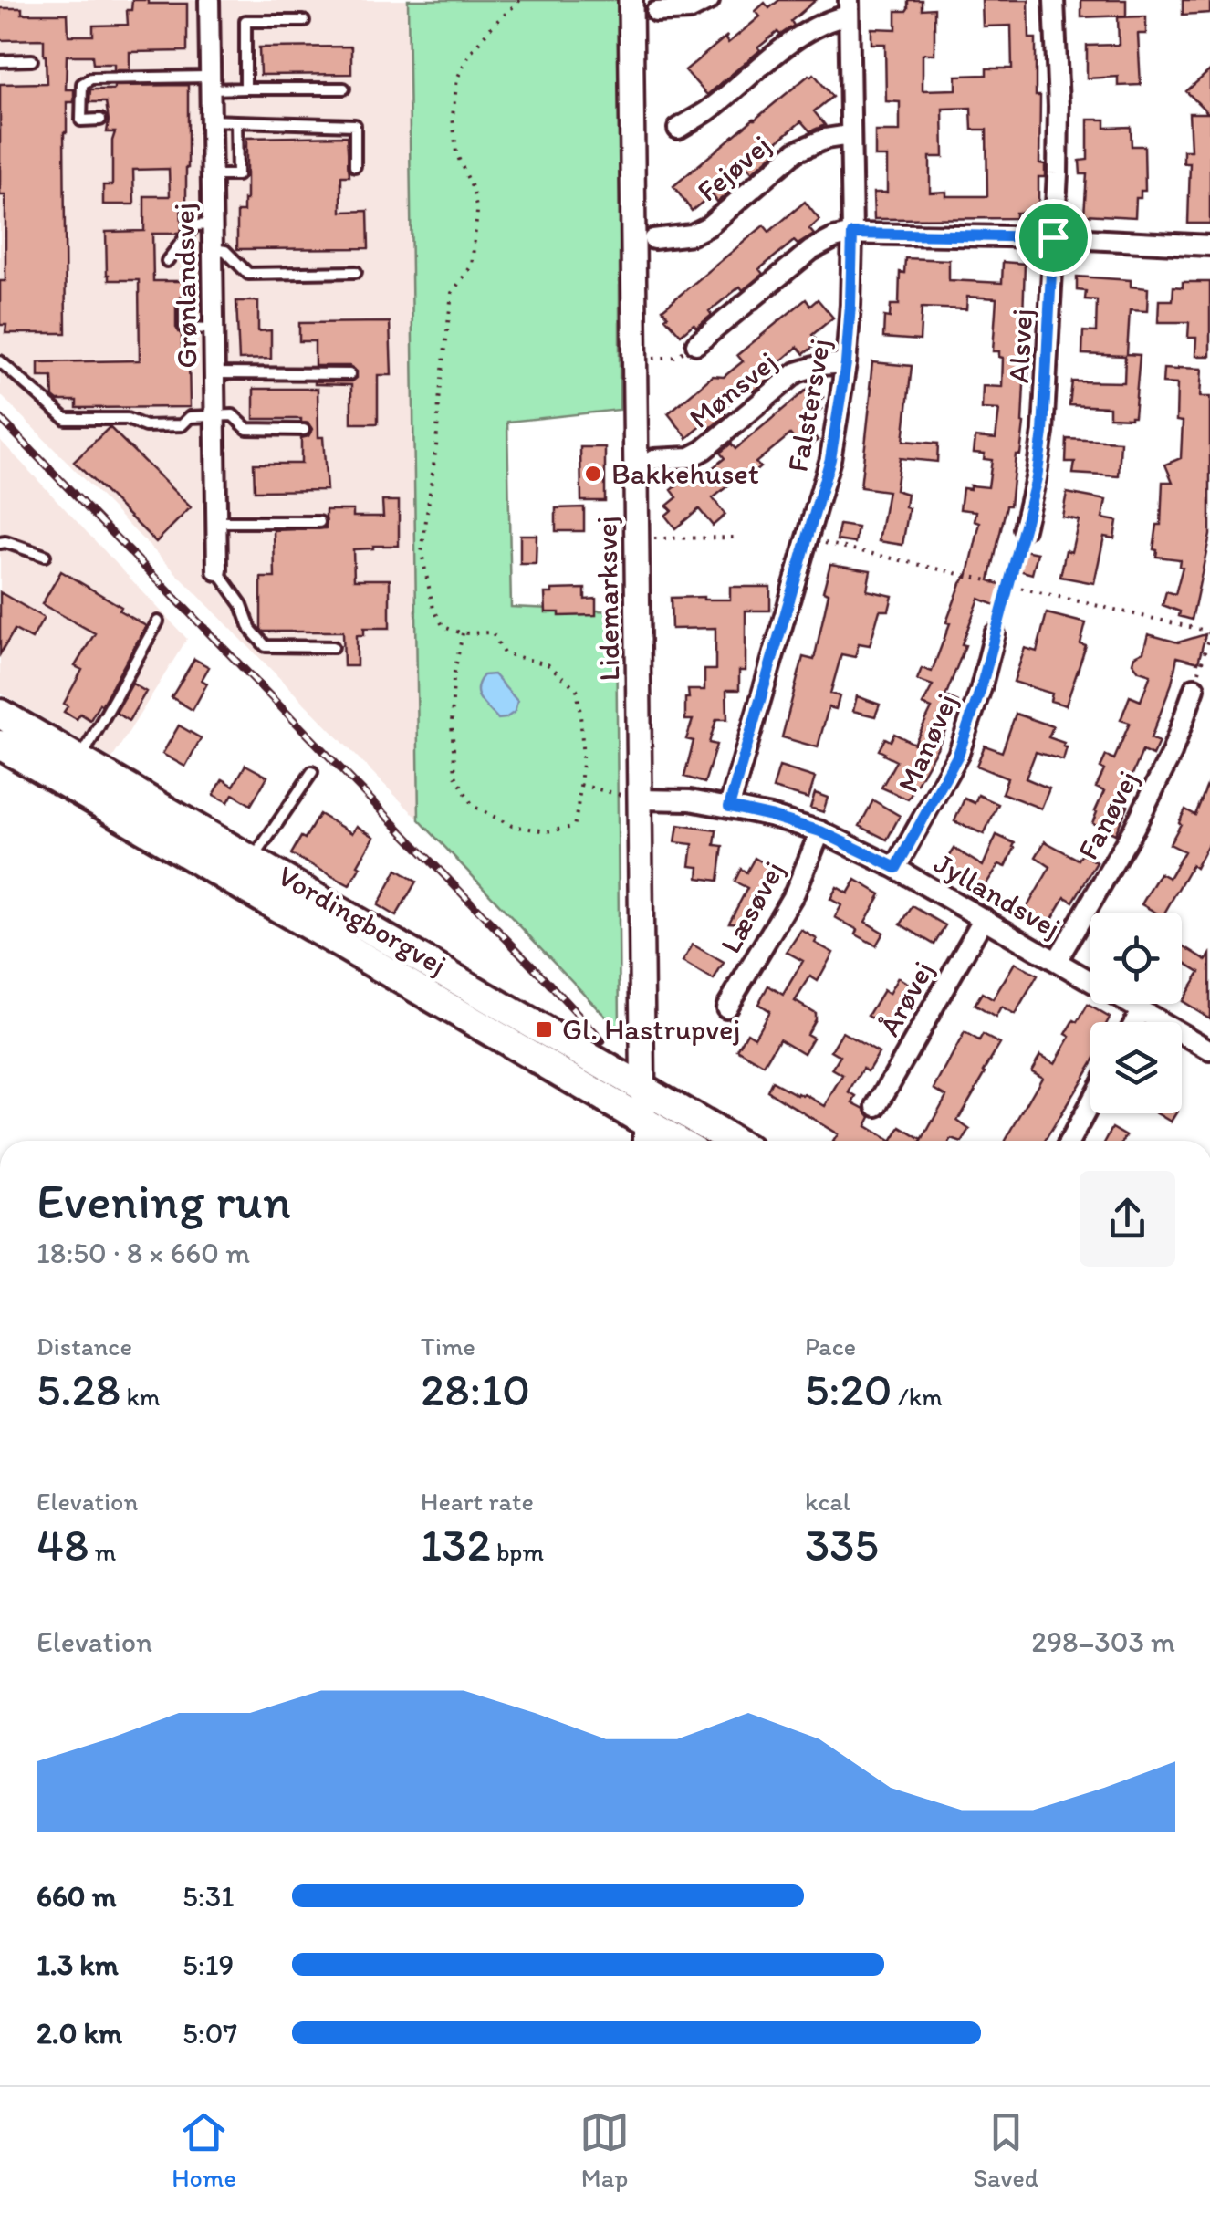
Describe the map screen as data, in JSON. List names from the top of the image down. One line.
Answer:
{"streets":{"main road":["Vordingborgvej"],"street":["Fejøvej","Grønlandsvej","Alsvej","Mønsvej","Falstersvej","Lidemarksvej","Manøvej","Fanøvej","Jyllandsvej","Læsøvej","Årøvej"]},"crossings":[["Fejøvej","Falstersvej"],["Mønsvej","Falstersvej"],["Falstersvej","Jyllandsvej"],["Lidemarksvej","Jyllandsvej"],["Lidemarksvej","Vordingborgvej"],["Manøvej","Jyllandsvej"],["Fanøvej","Jyllandsvej"],["Jyllandsvej","Læsøvej"],["Jyllandsvej","Årøvej"]],"places":{"other":["Bakkehuset"],"transit":["Gl. Hastrupvej"]},"page":{"heading":["Evening run","18:50 · 8 × 660 m"],"stats":[["Distance","5.28 km"],["Time","28:10"],["Pace","5:20 /km"],["Elevation","48 m"],["Heart rate","132 bpm"],["kcal","335"]],"chart":["Elevation","298–303 m"],"list":[{"name":"660 m","note":"5:31"},{"name":"1.3 km","note":"5:19"},{"name":"2.0 km","note":"5:07"}],"tabs":["Home","Map","Saved"]}}
